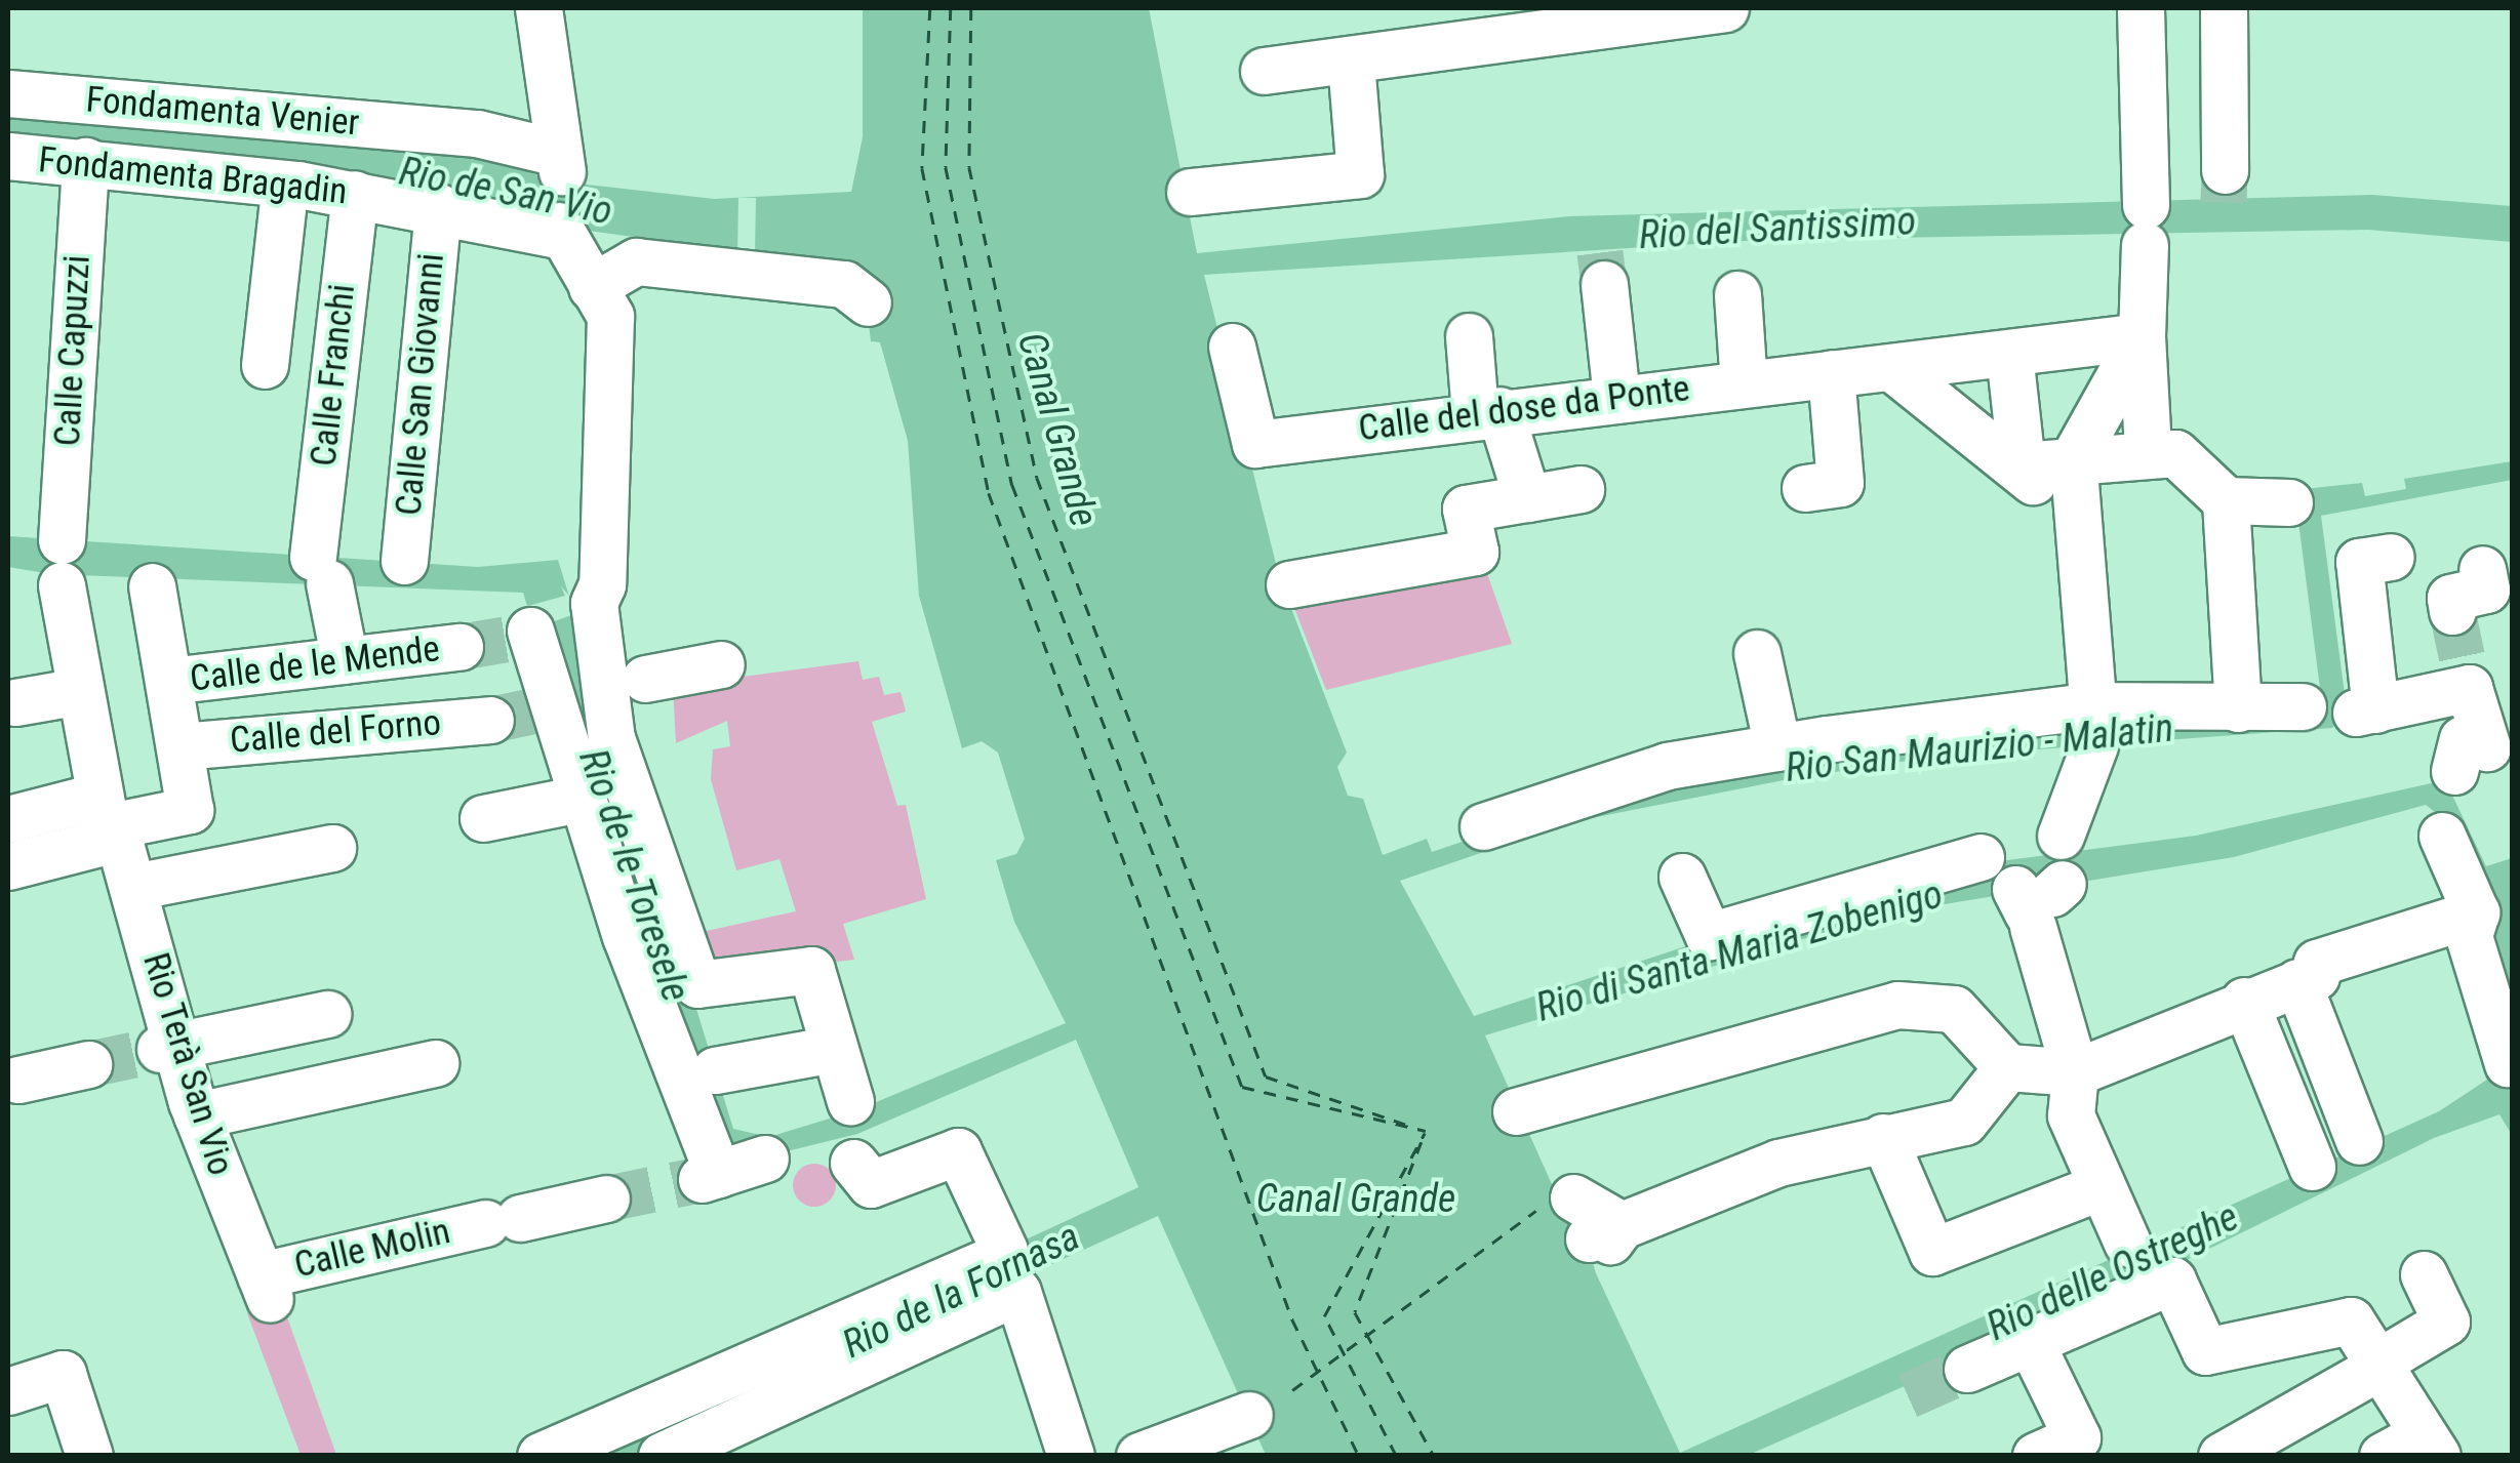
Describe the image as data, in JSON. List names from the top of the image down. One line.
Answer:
{"streets":{"street":["Fondamenta Venier","Fondamenta Bragadin","Calle Capuzzi","Calle Franchi","Calle San Giovanni","Calle del dose da Ponte","Calle de le Mende","Calle del Forno","Rio Terà San Vio","Calle Molin"]},"crossings":[["Fondamenta Bragadin","Calle Capuzzi"],["Fondamenta Bragadin","Calle Franchi"],["Fondamenta Bragadin","Calle San Giovanni"],["Calle Capuzzi","Rio Terà San Vio"],["Calle Franchi","Calle de le Mende"],["Rio Terà San Vio","Calle Molin"]],"water":["Rio de San Vio","Rio del Santissimo","Canal Grande","Rio San Maurizio - Malatin","Rio de le Toresele","Rio di Santa Maria Zobenigo","Rio delle Ostreghe","Rio de la Fornasa"]}
